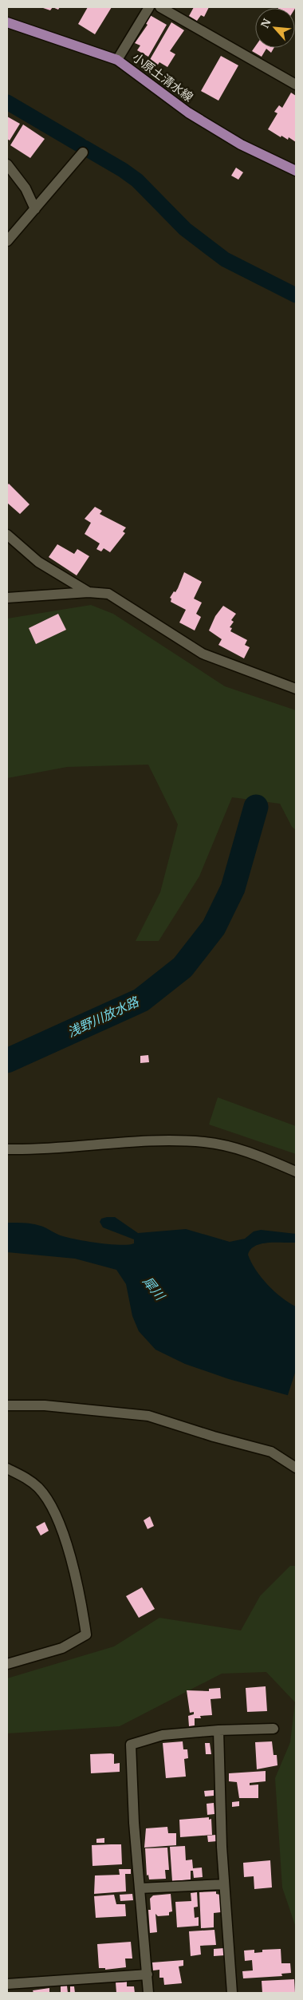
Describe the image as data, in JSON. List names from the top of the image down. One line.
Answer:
{"streets":{"main road":["小原土清水線"]},"water":["浅野川放水路","犀川"],"north":"top left"}
